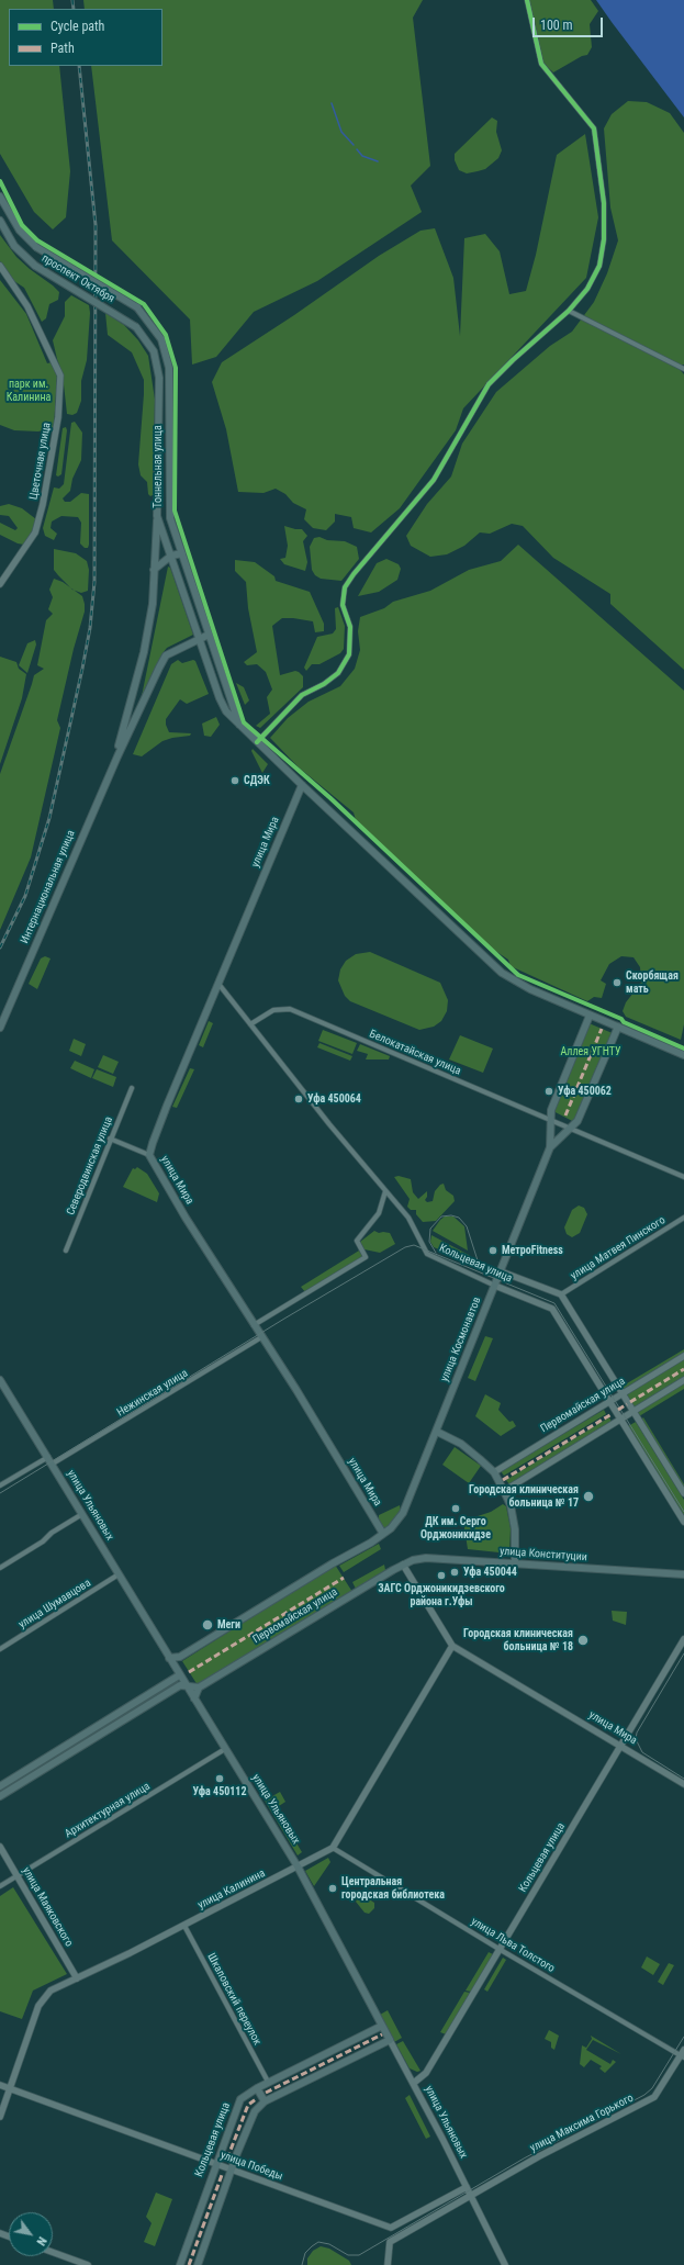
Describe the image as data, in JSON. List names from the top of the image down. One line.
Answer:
{"streets":{"main road":["проспект Октября","Тоннельная улица","улица Мира","Интернациональная улица","Кольцевая улица","улица Космонавтов","Первомайская улица","улица Ульяновых","улица Конституции"],"street":["Цветочная улица","Белокатайская улица","Северодвинская улица","улица Матвея Пинского","Нежинская улица","улица Шумавцова","Архитектурная улица","улица Калинина","улица Маяковского","улица Льва Толстого","Шкаповский переулок","улица Максима Горького","улица Победы"]},"crossings":[["проспект Октября","Тоннельная улица"],["Тоннельная улица","Интернациональная улица"],["улица Мира","Кольцевая улица"],["улица Мира","улица Космонавтов"],["улица Мира","Нежинская улица"],["улица Мира","Первомайская улица"],["улица Мира","улица Конституции"],["улица Мира","улица Калинина"],["Белокатайская улица","Кольцевая улица"],["Белокатайская улица","улица Космонавтов"],["улица Матвея Пинского","Кольцевая улица"],["Кольцевая улица","улица Космонавтов"],["Кольцевая улица","Первомайская улица"],["Кольцевая улица","улица Ульяновых"],["Кольцевая улица","улица Льва Толстого"],["Кольцевая улица","Шкаповский переулок"],["Кольцевая улица","улица Победы"],["Нежинская улица","улица Ульяновых"],["Первомайская улица","улица Конституции"],["улица Ульяновых","улица Шумавцова"],["улица Ульяновых","Архитектурная улица"],["улица Ульяновых","улица Калинина"],["улица Ульяновых","улица Максима Горького"],["улица Ульяновых","улица Победы"],["Архитектурная улица","улица Маяковского"],["улица Калинина","улица Маяковского"],["улица Калинина","улица Льва Толстого"],["улица Калинина","Шкаповский переулок"],["улица Калинина","улица Победы"],["улица Льва Толстого","улица Максима Горького"]],"parks":["парк им. Калинина","Аллея УГНТУ"],"places":["СДЭК","Скорбящая мать","Уфа 450062","Уфа 450064","МетроFitness","Городская клиническая больница № 17","ДК им. Серго Орджоникидзе","Уфа 450044","ЗАГС Орджоникидзевского района г.Уфы","Меги","Городская клиническая больница № 18","Уфа 450112","Центральная городская библиотека"],"legend":["Cycle path","Path"],"scale_bar":"100 m","north":"bottom right"}
